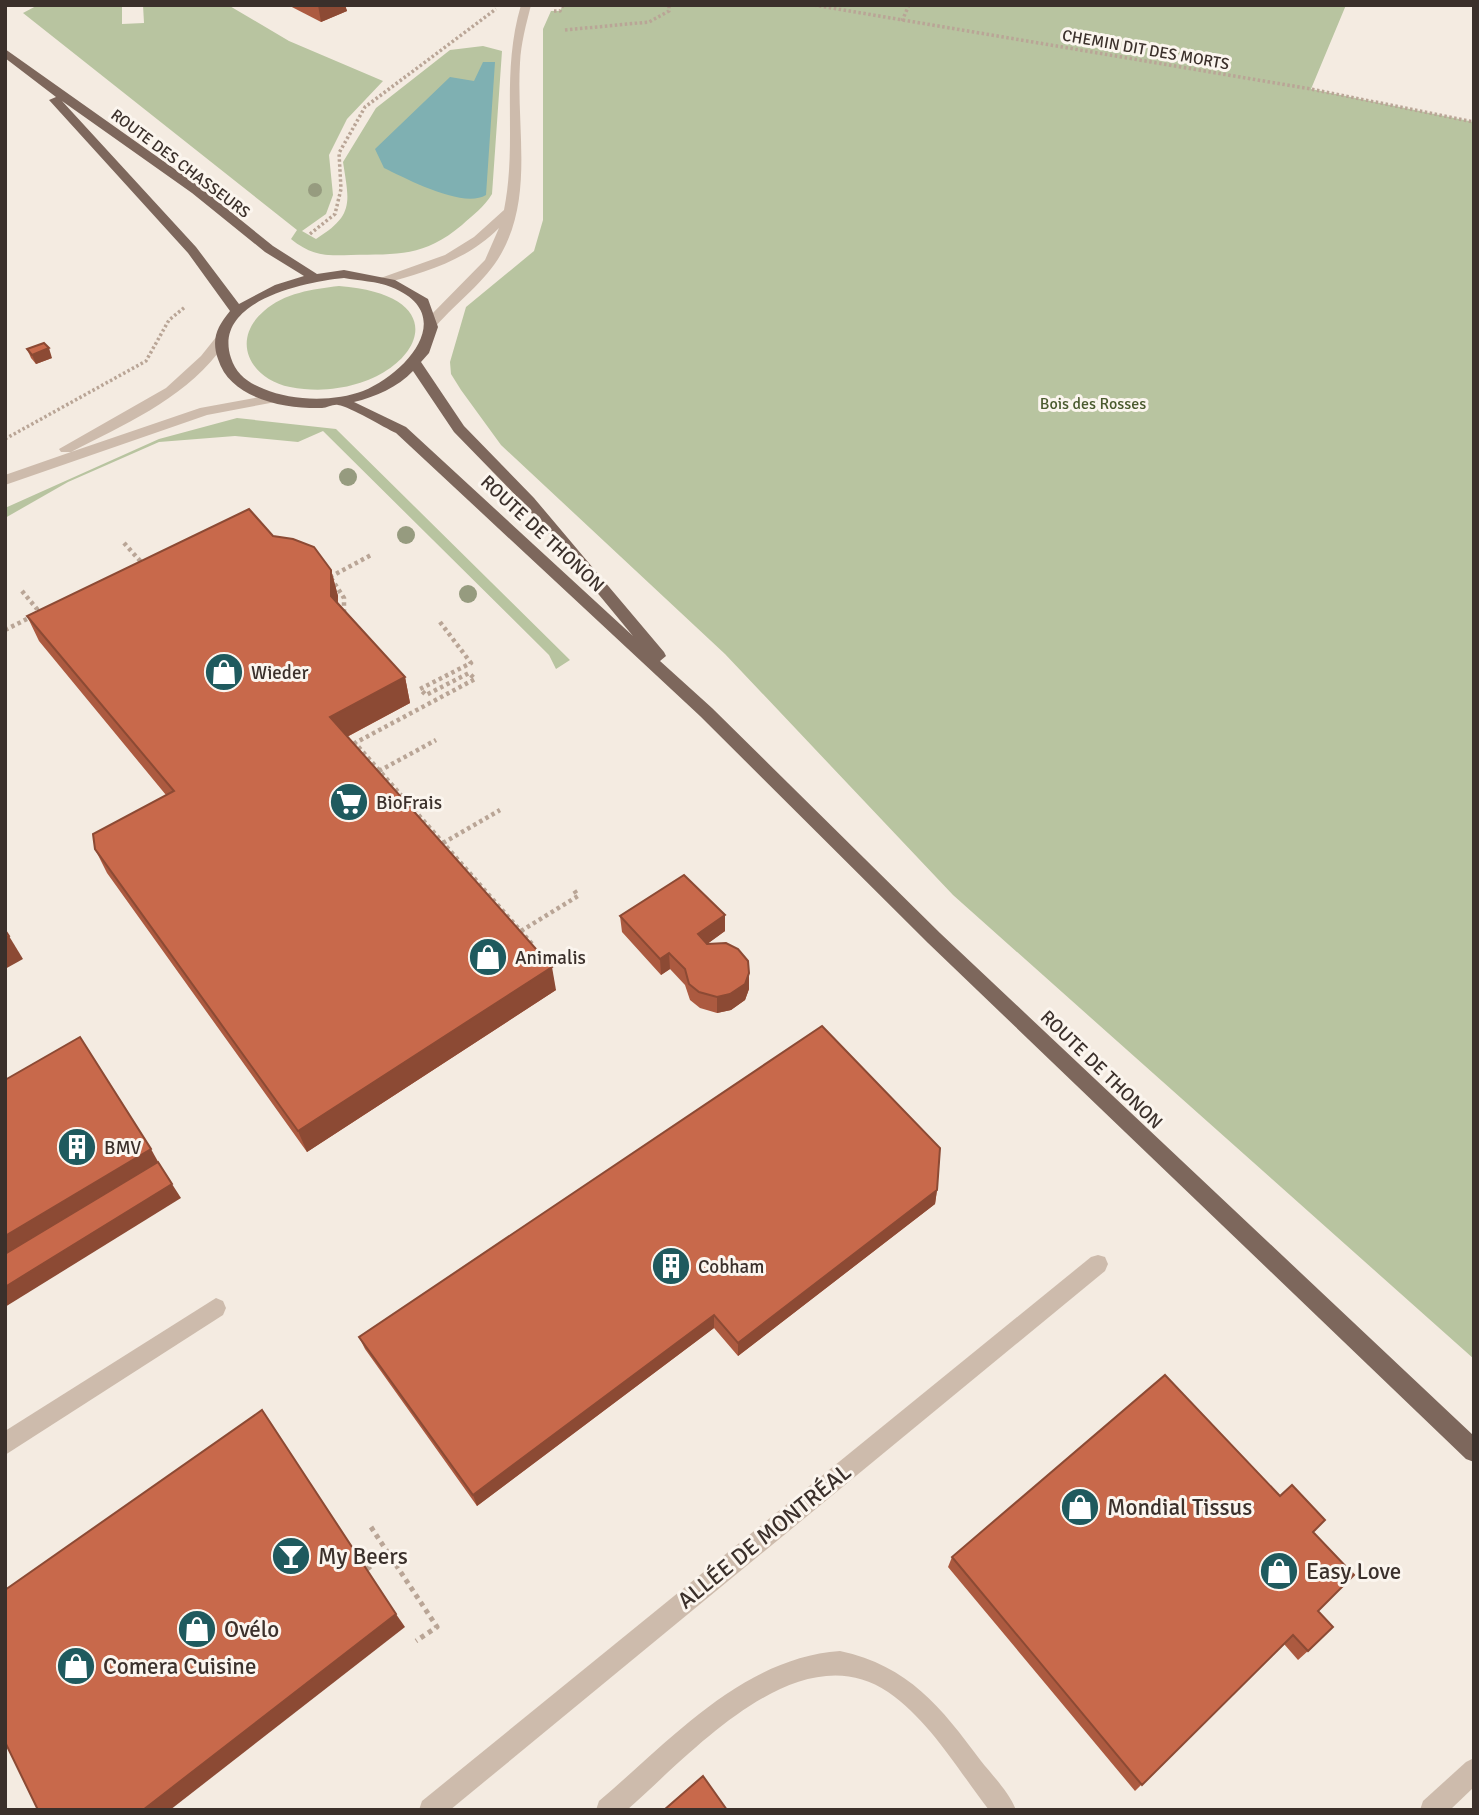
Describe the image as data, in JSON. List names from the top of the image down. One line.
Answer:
{"streets":{"main road":["ROUTE DES CHASSEURS","ROUTE DE THONON"],"street":["ALLÉE DE MONTRÉAL"],"path":["CHEMIN DIT DES MORTS"]},"crossings":[["ROUTE DES CHASSEURS","ROUTE DE THONON"]],"parks":["Bois des Rosses"],"places":{"shop":["Wieder","Animalis","Mondial Tissus","Easy Love","Ovélo","Comera Cuisine"],"supermarket":["BioFrais"],"building":["BMV","Cobham"],"bar":["My Beers"]}}
